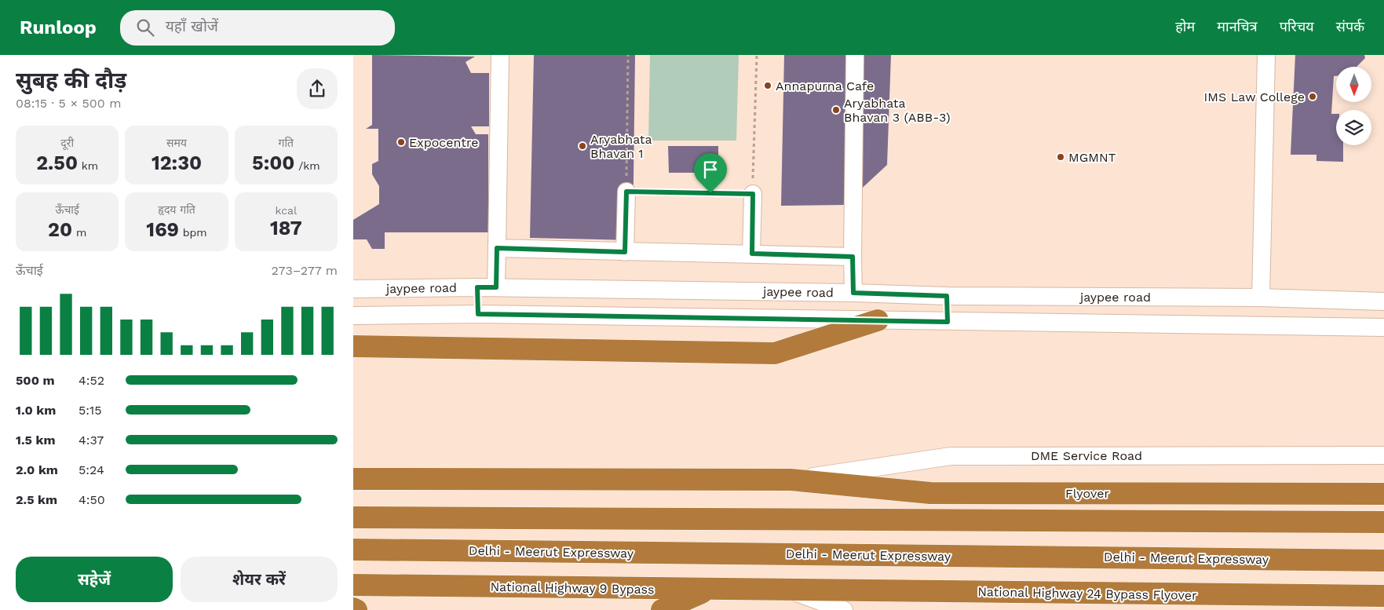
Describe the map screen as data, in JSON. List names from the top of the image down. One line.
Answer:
{"streets":{"highway":["Flyover","Delhi - Meerut Expressway","National Highway 9 Bypass","National Highway 24 Bypass Flyover"],"street":["jaypee road","DME Service Road"]},"crossings":[["DME Service Road","Flyover"],["National Highway 9 Bypass","National Highway 24 Bypass Flyover"]],"places":["Annapurna Cafe","IMS Law College","Aryabhata Bhavan 3 (ABB-3)","Expocentre","Aryabhata Bhavan 1","MGMNT"],"north":"bottom","page":{"header":"Runloop","search":"यहाँ खोजें","nav":["होम","मानचित्र","परिचय","संपर्क"],"heading":["सुबह की दौड़","08:15 · 5 × 500 m"],"stats":[["दूरी","2.50 km"],["समय","12:30"],["गति","5:00 /km"],["ऊँचाई","20 m"],["हृदय गति","169 bpm"],["kcal","187"]],"chart":["ऊँचाई","273–277 m"],"list":[{"name":"500 m","note":"4:52"},{"name":"1.0 km","note":"5:15"},{"name":"1.5 km","note":"4:37"},{"name":"2.0 km","note":"5:24"},{"name":"2.5 km","note":"4:50"}],"buttons":["सहेजें","शेयर करें"]}}
